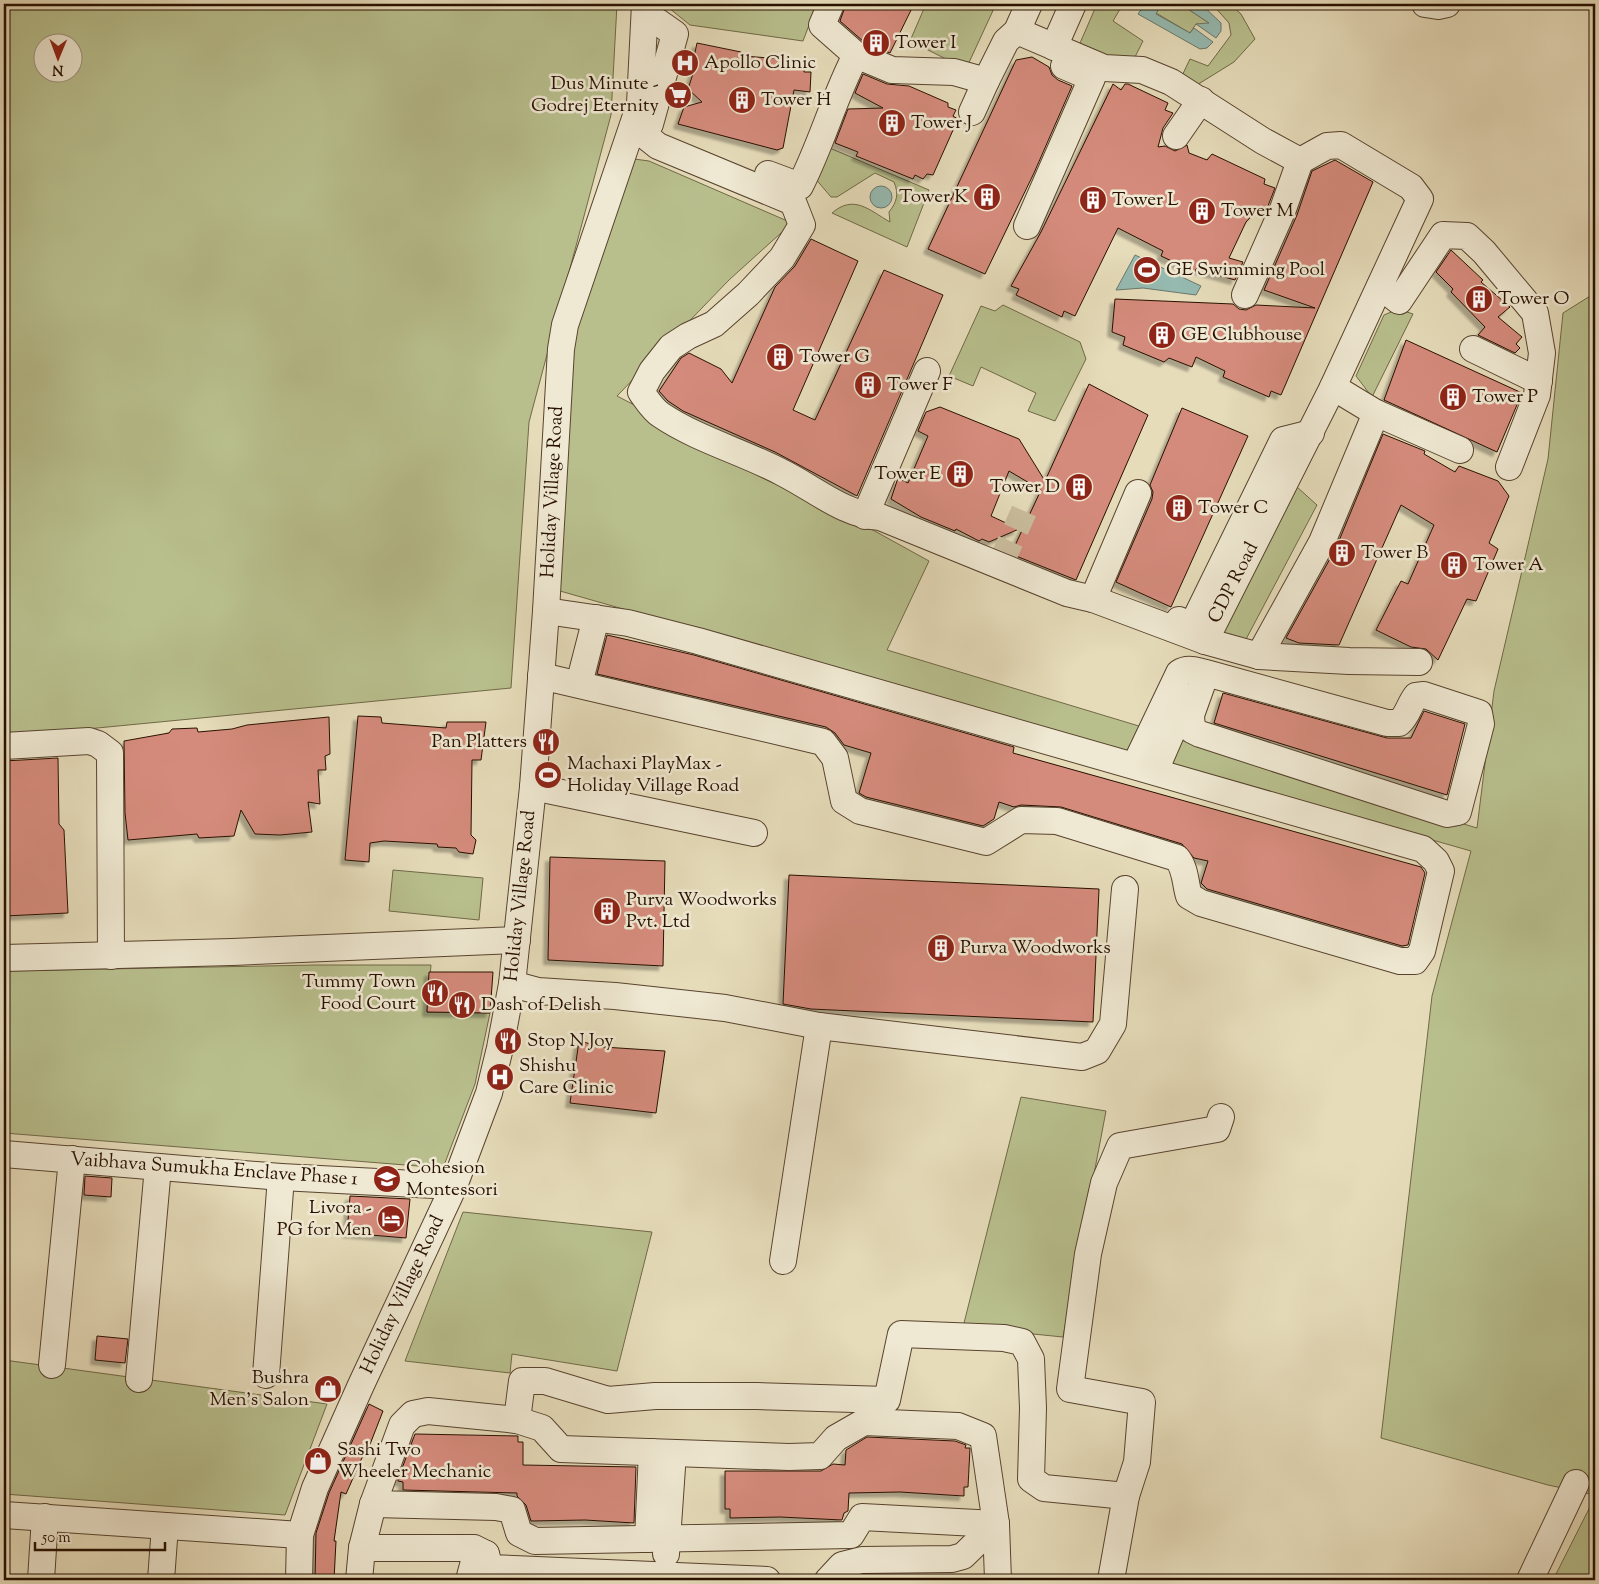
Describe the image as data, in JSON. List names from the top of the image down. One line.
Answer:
{"streets":{"street":["Holiday Village Road","CDP Road","Vaibhava Sumukha Enclave Phase 1"]},"crossings":[["Holiday Village Road","CDP Road"],["Holiday Village Road","Vaibhava Sumukha Enclave Phase 1"]],"places":{"building":["Tower I","Tower H","Tower J","Tower K","Tower L","Tower M","Tower O","GE Clubhouse","Tower G","Tower F","Tower P","Tower E","Tower D","Tower C","Tower B","Tower A","Purva Woodworks Pvt. Ltd","Purva Woodworks"],"hospital":["Apollo Clinic","Shishu Care Clinic"],"supermarket":["Dus Minute - Godrej Eternity"],"sports":["GE Swimming Pool","Machaxi PlayMax - Holiday Village Road"],"restaurant":["Pan Platters","Tummy Town Food Court","Dash of Delish","Stop N Joy"],"school or university":["Cohesion Montessori"],"hotel":["Livora - PG for Men"],"shop":["Bushra Men's Salon","Sashi Two Wheeler Mechanic"]},"scale_bar":"50 m","north":"bottom"}
